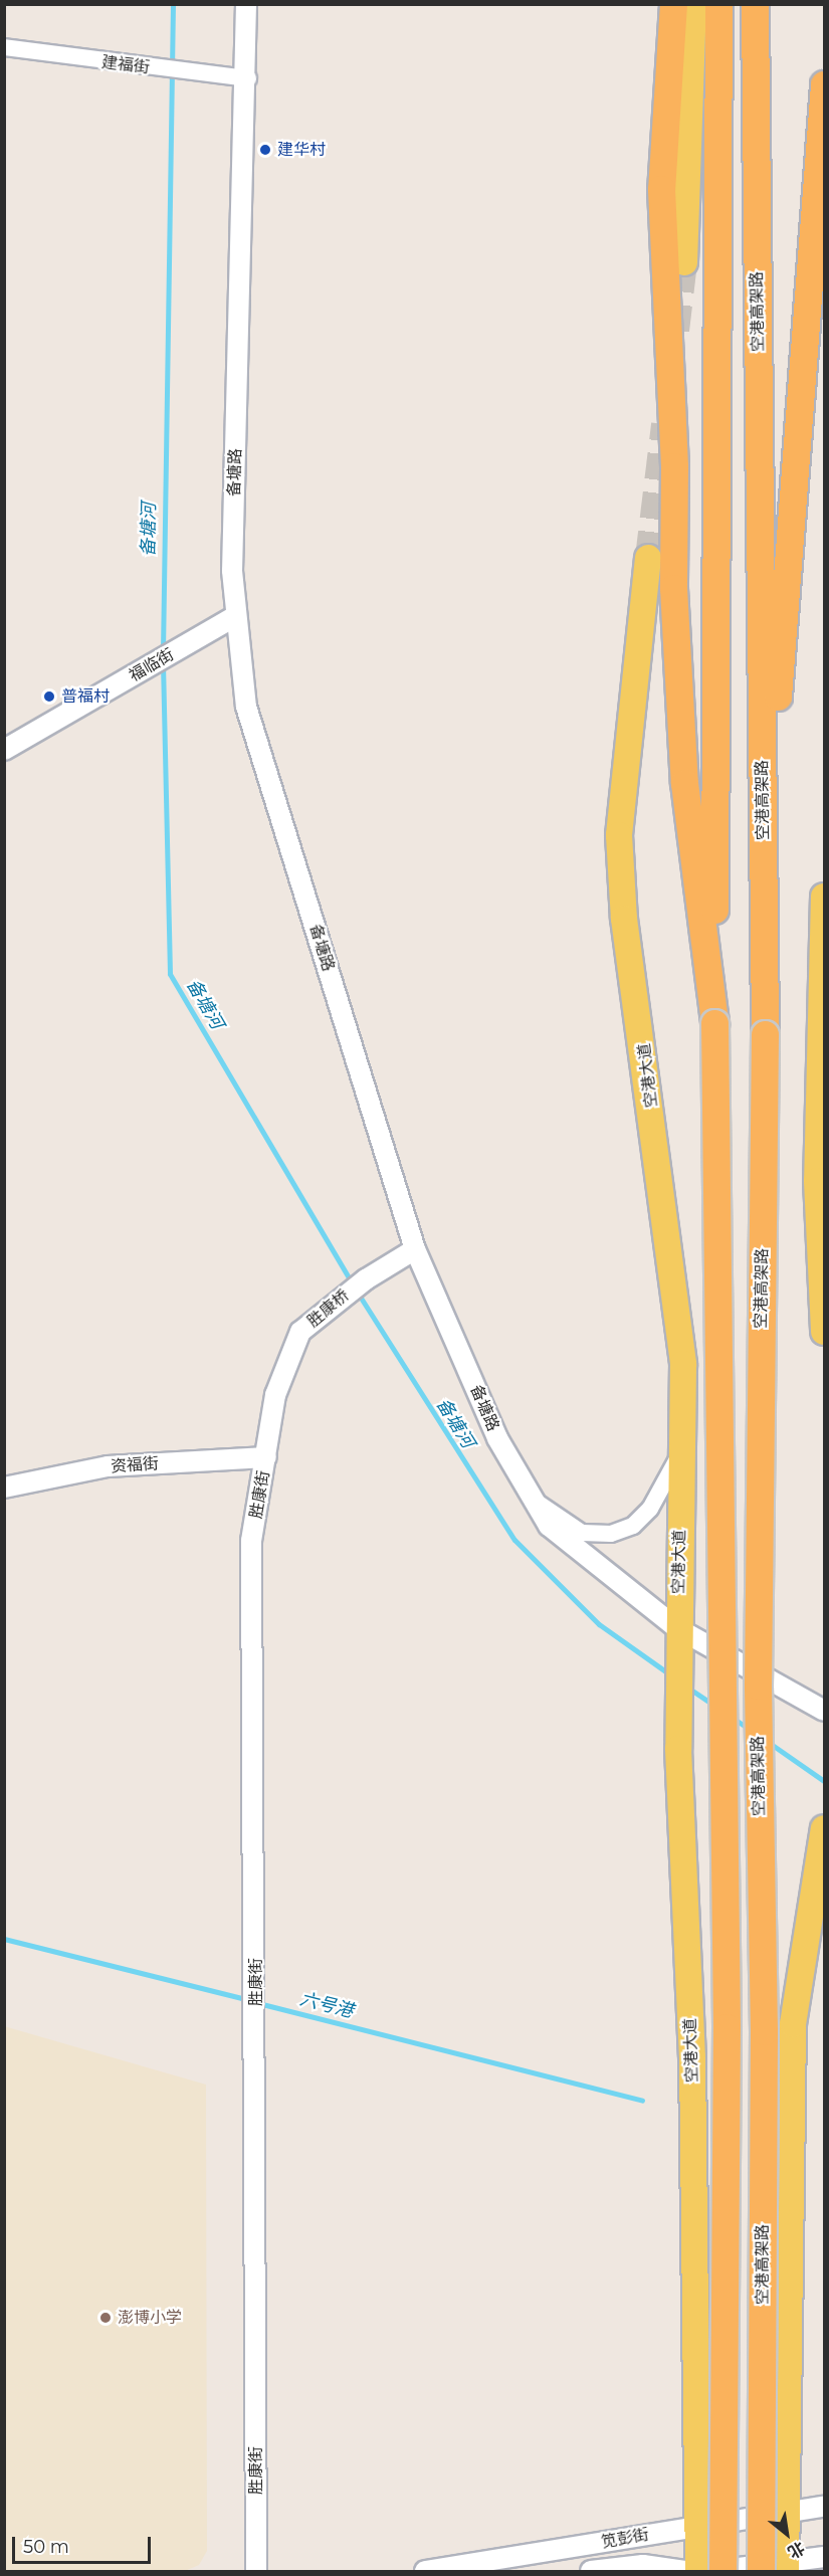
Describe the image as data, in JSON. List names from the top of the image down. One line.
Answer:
{"streets":{"highway":["空港高架路"],"main road":["空港大道"],"street":["建福街","备塘路","福临街","胜康桥","资福街","胜康街","笕彭街"]},"crossings":[["建福街","备塘路"],["备塘路","福临街"],["备塘路","空港大道"],["备塘路","胜康桥"],["空港大道","笕彭街"],["胜康桥","胜康街"],["资福街","胜康街"]],"water":["备塘河","六号港"],"places":["建华村","普福村","澎博小学"],"scale_bar":"50 m","north":"bottom right"}
